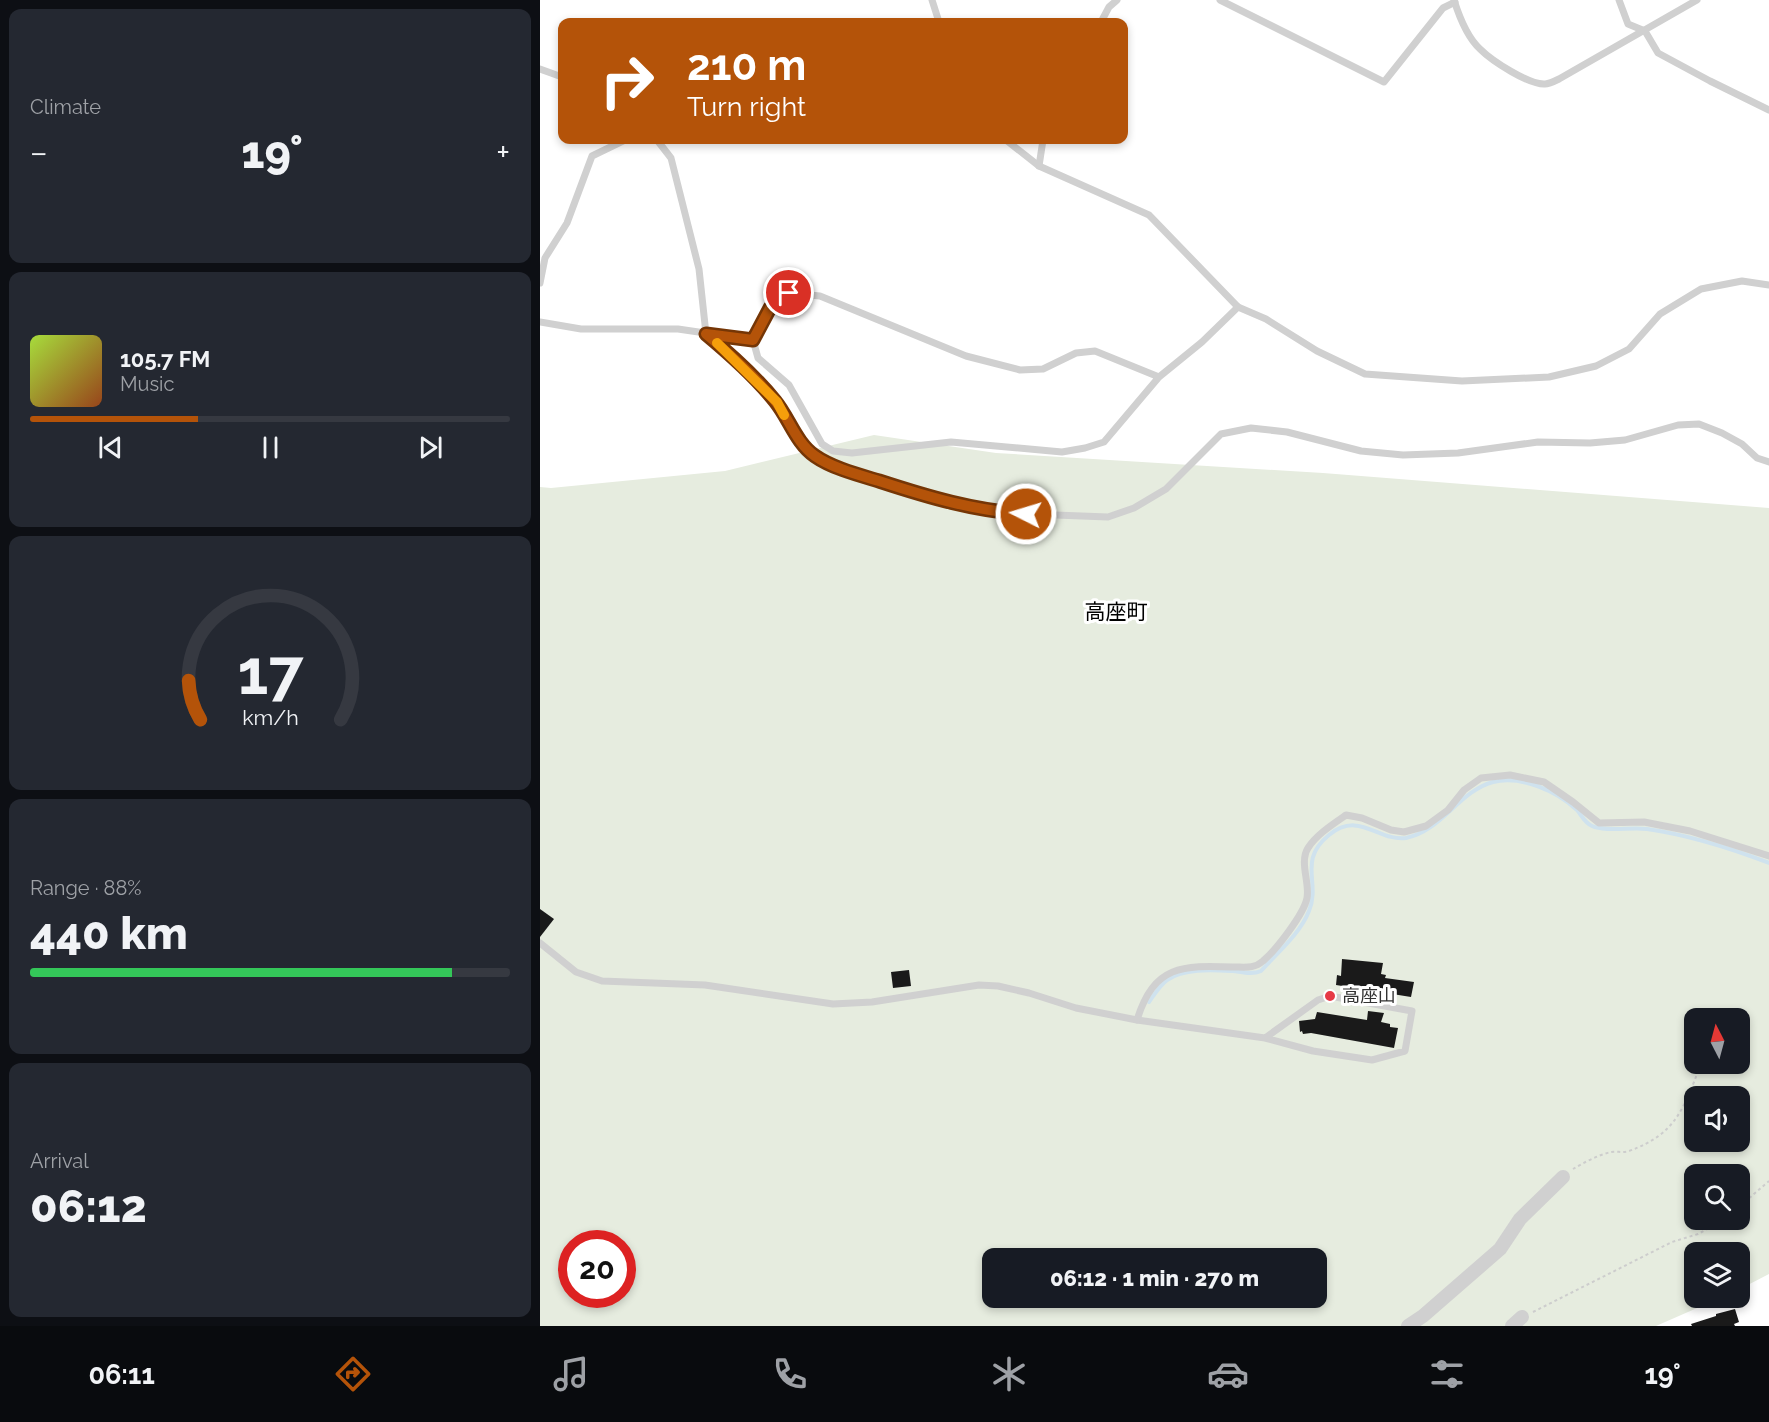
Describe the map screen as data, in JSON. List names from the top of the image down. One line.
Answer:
{"districts":["高座町"],"places":["高座山"],"north":"top","page":{"tile":["Climate",["Range · 88%","440 km"],["Arrival","06:12"]],"turn":["210 m","Turn right"],"heat":["−","19°","+"],"song":["105.7 FM","Music"],"limit":"20","trip":"06:12 · 1 min · 270 m","tabs":["06:11","19°"],"gauge":["17","km/h"]}}
